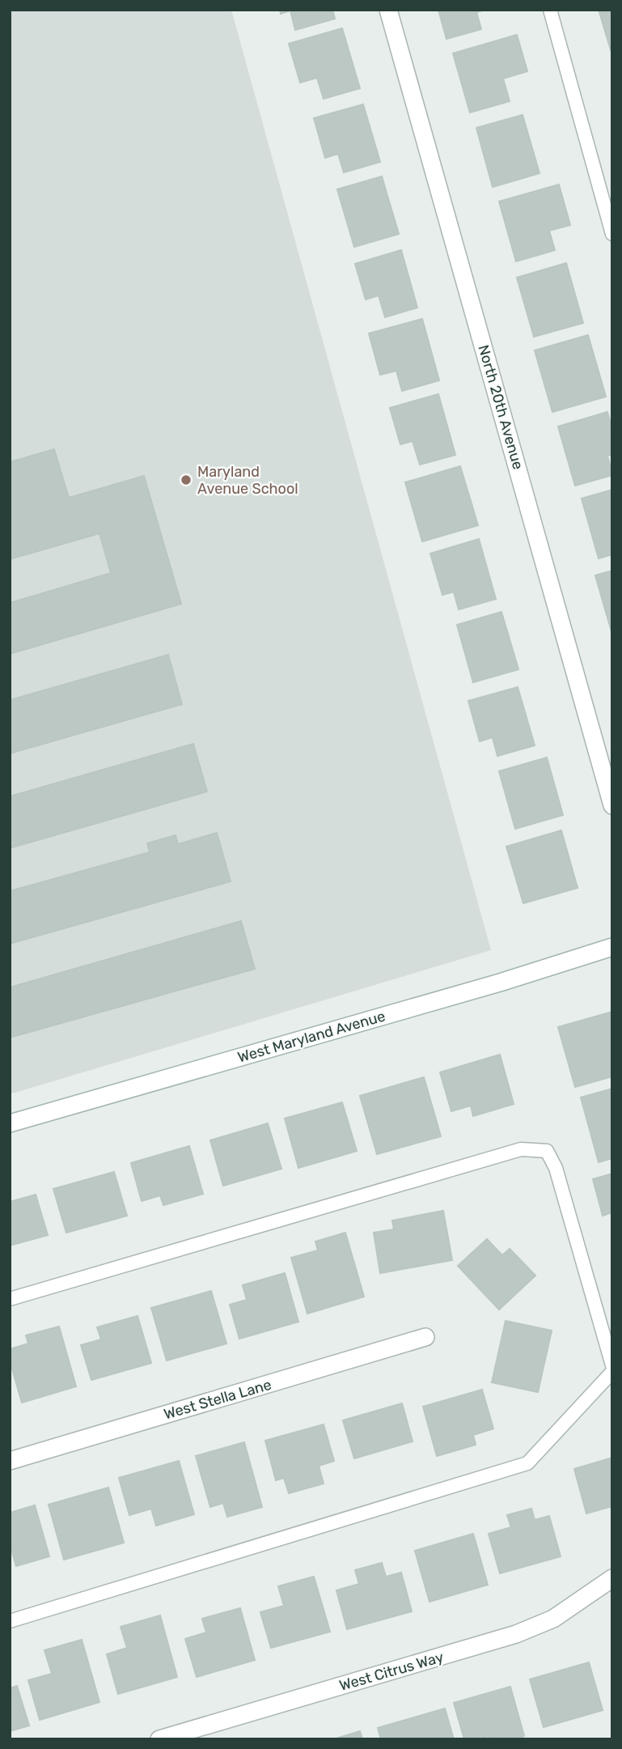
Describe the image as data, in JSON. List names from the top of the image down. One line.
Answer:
{"streets":{"street":["North 20th Avenue","West Maryland Avenue","West Stella Lane","West Citrus Way"]},"places":["Maryland Avenue School"]}
